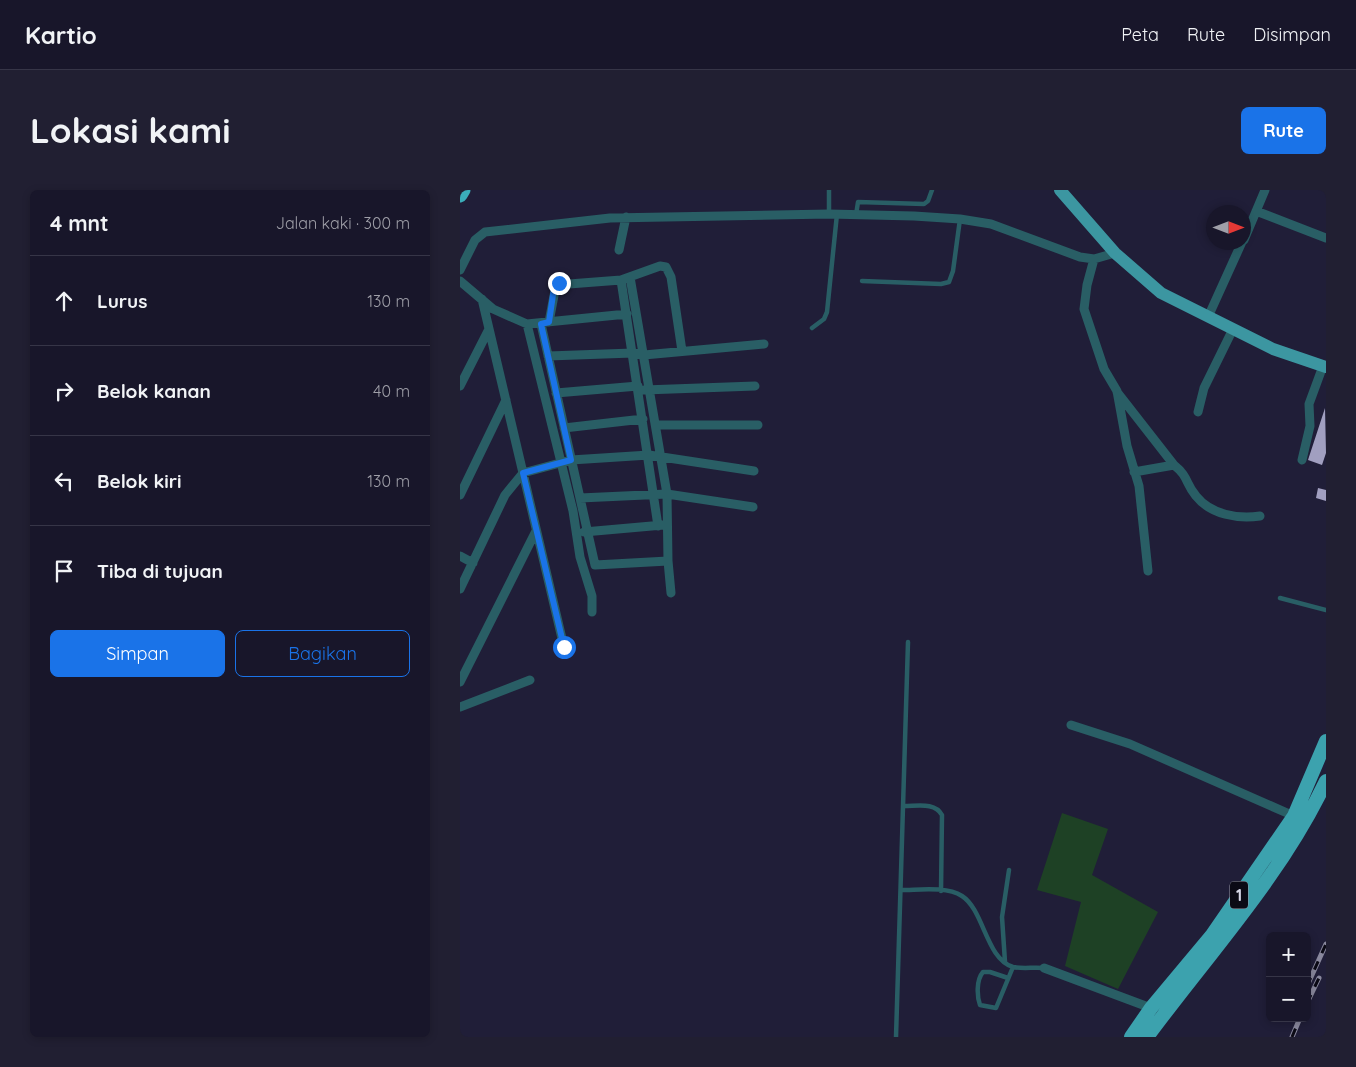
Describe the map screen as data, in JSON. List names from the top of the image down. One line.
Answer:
{"streets":{"highway":["1"]},"north":"right","page":{"header":"Kartio","nav":["Peta","Rute","Disimpan"],"buttons":["Rute",["Simpan","Bagikan"]],"title":"Lokasi kami","heading":["4 mnt","Jalan kaki · 300 m"],"list":[["Lurus","130 m"],["Belok kanan","40 m"],["Belok kiri","130 m"],"Tiba di tujuan"],"map_buttons":["+","−"]}}
